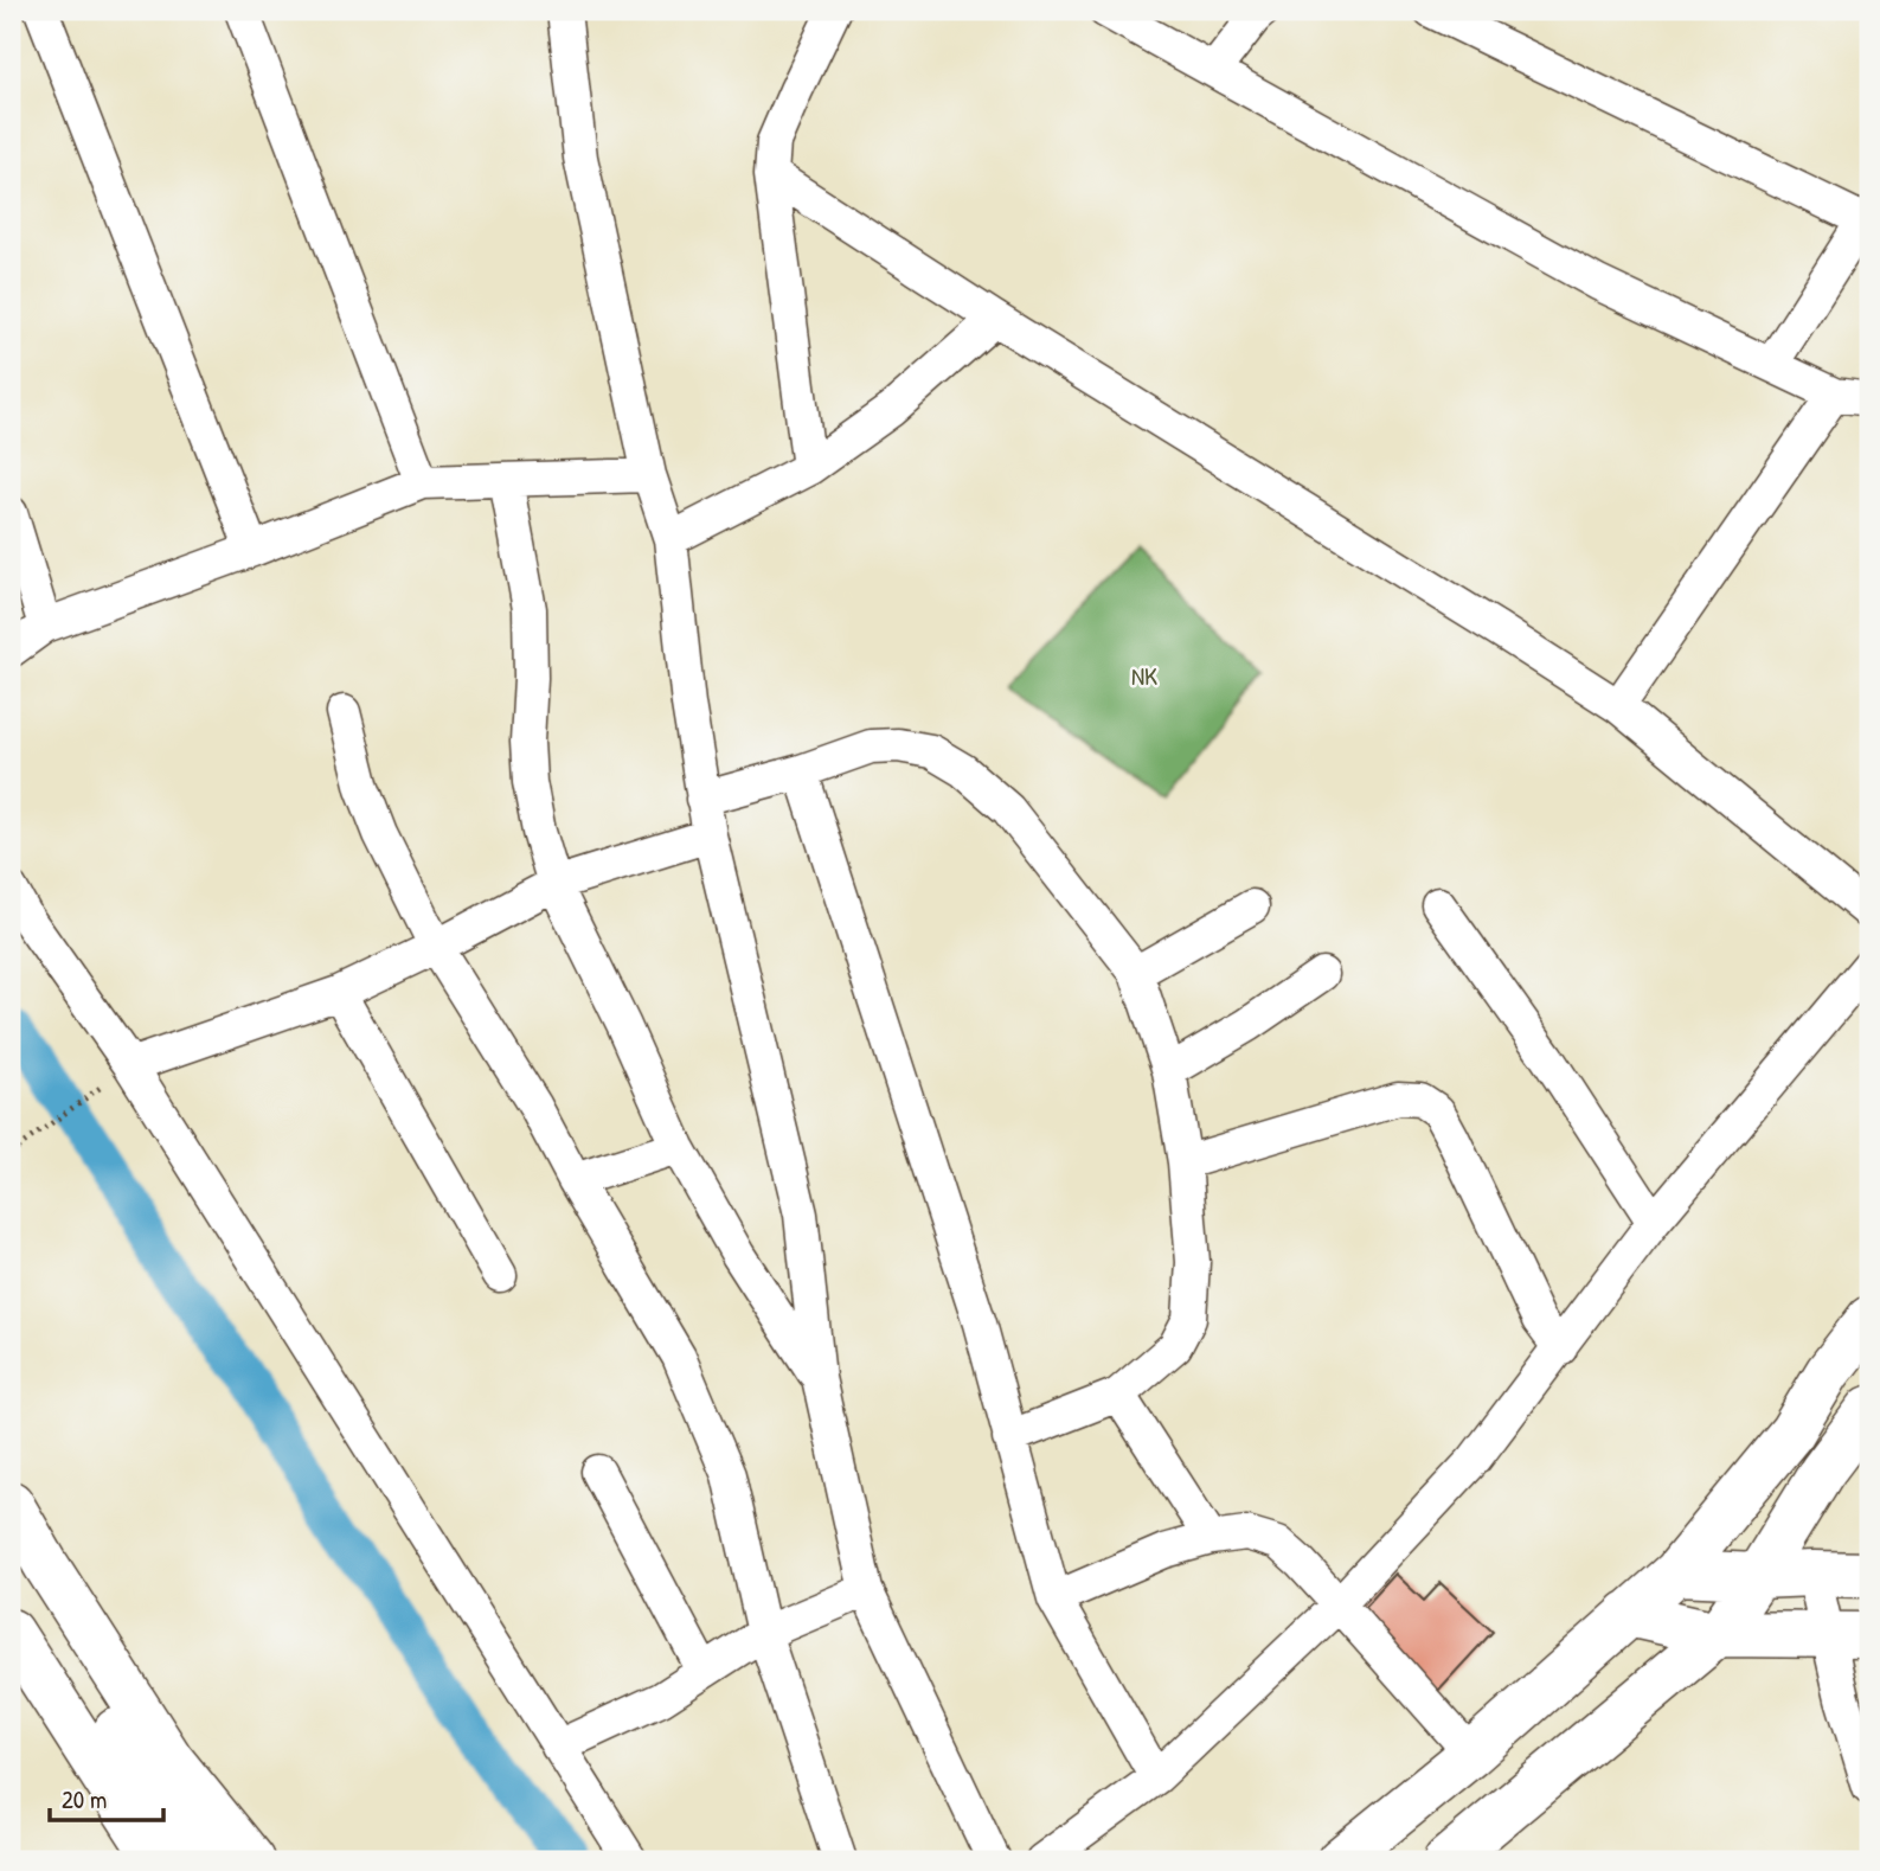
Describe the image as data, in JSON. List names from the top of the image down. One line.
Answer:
{"parks":["NK"],"scale_bar":"20 m"}
